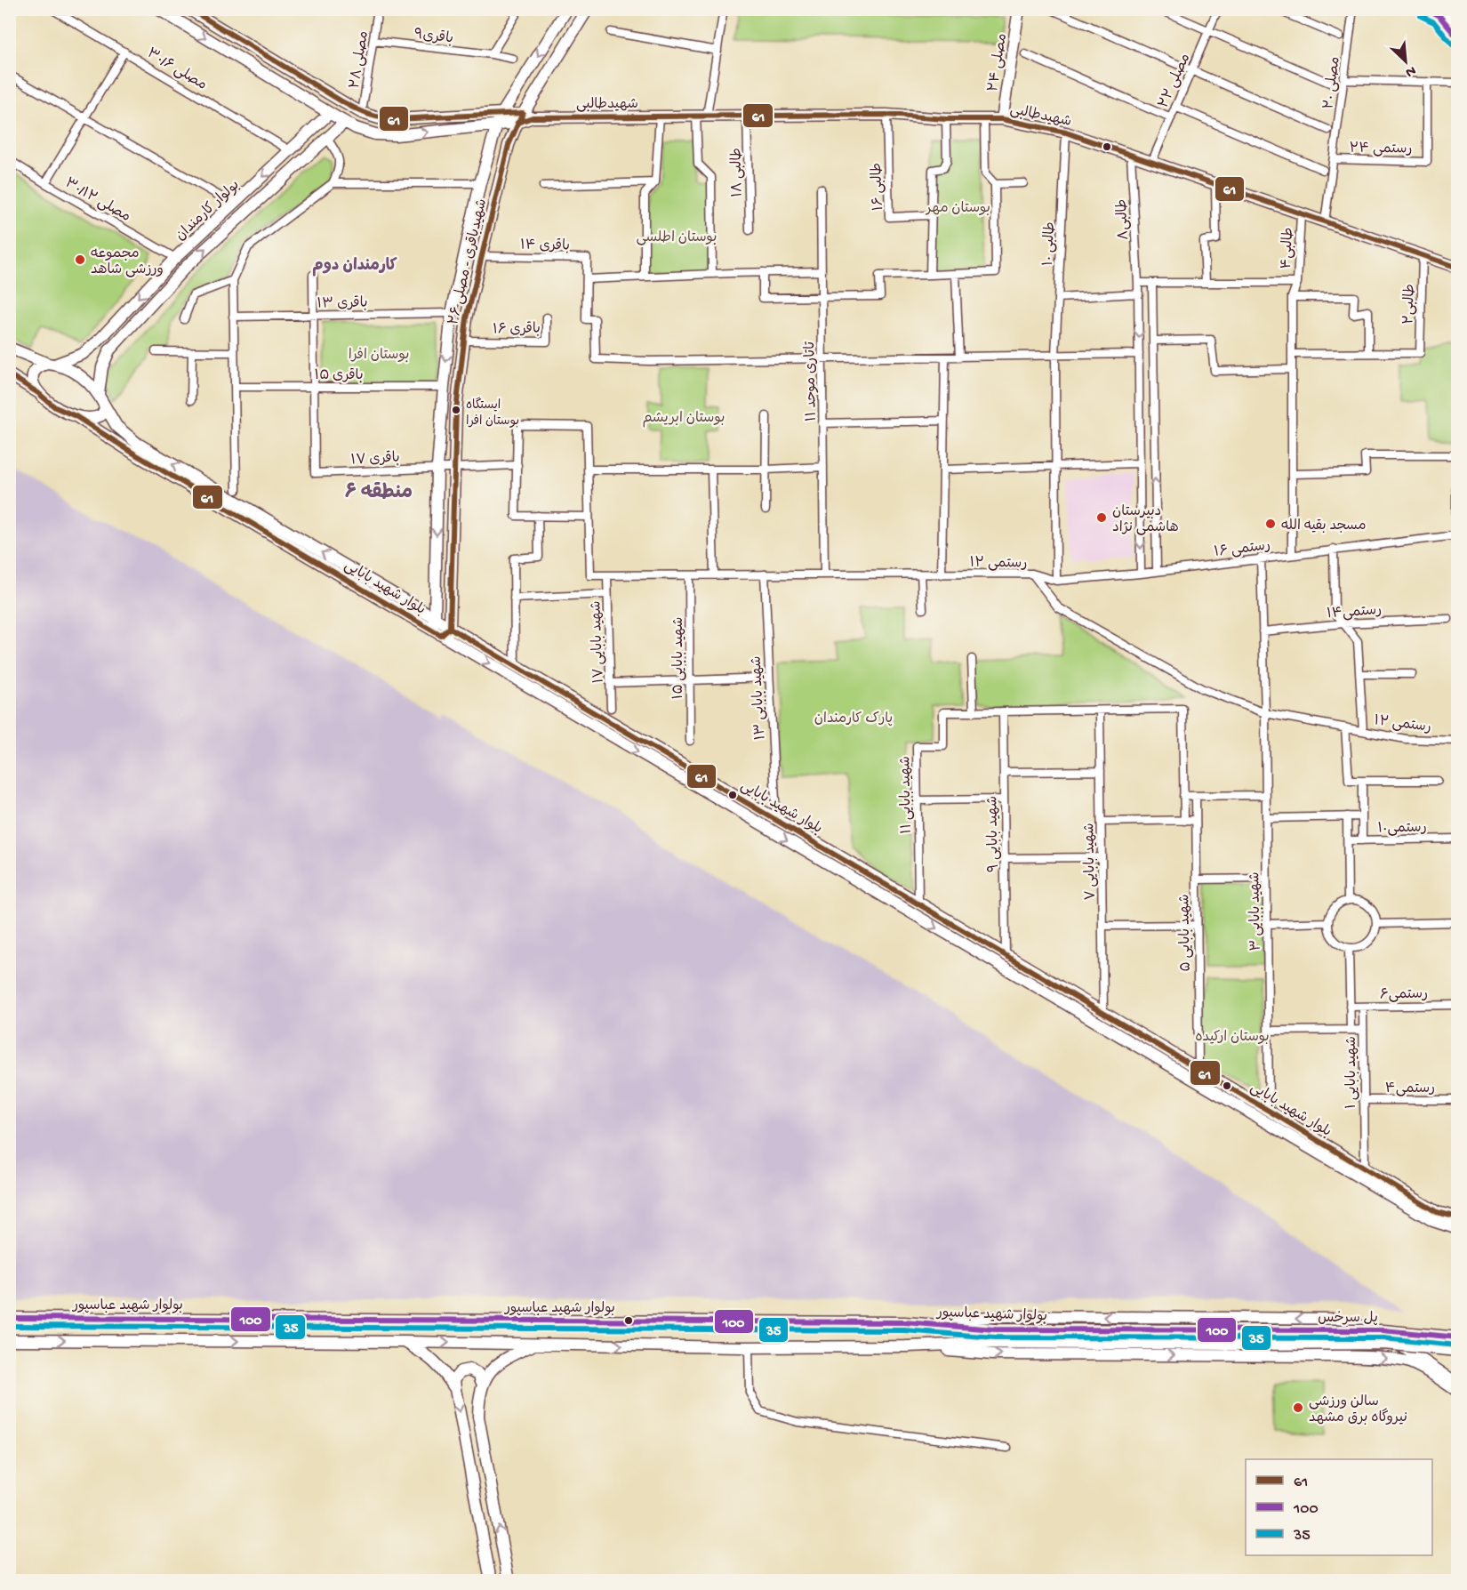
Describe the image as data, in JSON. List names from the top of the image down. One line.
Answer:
{"streets":{"street":["باقری۹","مصلی ۲۸","مصلی ۲۴","مصلی ۳۰/۶","مصلی ۲۲","مصلی ۲۰","شهیدطالبی","رستمی ۲۴","طالبی ۱۸","طالبی ۱۶","مصلی ۳۰/۱۲","بولوار کارمندان","طالبی۸","باقری ۱۴","طالبی ۱۰","طالبی۴","شهیدباقری - مصلی ۲۶","باقری ۱۳","طالبی۲","باقری ۱۶","باقری ۱۵","تاتاری موحد ۱۱","باقری ۱۷","رستمی ۱۶","رستمی ۱۲","بلوار شهید بابایی","رستمی۱۴","شهید بابایی ۱۷","شهید بابایی ۱۵","شهید بابایی ۱۳","شهید بابایی ۱۱","رستمی۱۰","شهید بابایی ۹","شهید بابایی ۷","شهید بابایی ۳","شهید بابایی ۵","رستمی۶","شهید بابایی ۱","رستمی۴","بولوار شهید عباسپور","پل سرخس"]},"crossings":[["باقری۹","مصلی ۲۸"],["مصلی ۲۸","شهیدطالبی"],["مصلی ۲۴","شهیدطالبی"],["مصلی ۳۰/۶","بولوار کارمندان"],["مصلی ۲۲","شهیدطالبی"],["مصلی ۲۰","شهیدطالبی"],["مصلی ۲۰","رستمی ۲۴"],["شهیدطالبی","طالبی ۱۸"],["شهیدطالبی","طالبی ۱۶"],["شهیدطالبی","بولوار کارمندان"],["شهیدطالبی","طالبی۸"],["شهیدطالبی","طالبی ۱۰"],["شهیدطالبی","طالبی۴"],["شهیدطالبی","شهیدباقری - مصلی ۲۶"],["شهیدطالبی","طالبی۲"],["مصلی ۳۰/۱۲","بولوار کارمندان"],["بولوار کارمندان","بلوار شهید بابایی"],["طالبی۸","رستمی ۱۶"],["باقری ۱۴","شهیدباقری - مصلی ۲۶"],["طالبی ۱۰","رستمی ۱۶"],["شهیدباقری - مصلی ۲۶","باقری ۱۶"],["شهیدباقری - مصلی ۲۶","باقری ۱۷"],["شهیدباقری - مصلی ۲۶","بلوار شهید بابایی"],["باقری ۱۵","باقری ۱۷"],["تاتاری موحد ۱۱","رستمی ۱۲"],["رستمی ۱۶","رستمی ۱۲"],["رستمی ۱۶","شهید بابایی ۳"],["رستمی ۱۲","شهید بابایی ۱۷"],["رستمی ۱۲","شهید بابایی ۱۵"],["رستمی ۱۲","شهید بابایی ۱۳"],["رستمی ۱۲","شهید بابایی ۳"],["بلوار شهید بابایی","شهید بابایی ۱۳"],["بلوار شهید بابایی","شهید بابایی ۱۱"],["بلوار شهید بابایی","شهید بابایی ۹"],["بلوار شهید بابایی","شهید بابایی ۷"],["بلوار شهید بابایی","شهید بابایی ۳"],["بلوار شهید بابایی","شهید بابایی ۵"],["بلوار شهید بابایی","شهید بابایی ۱"],["رستمی۱۴","شهید بابایی ۳"],["رستمی۶","شهید بابایی ۱"],["شهید بابایی ۱","رستمی۴"],["بولوار شهید عباسپور","پل سرخس"]],"districts":["کارمندان دوم","منطقه ۶"],"parks":["بوستان مهر","بوستان اطلسی","بوستان افرا","بوستان ابریشم","پارک کارمندان","بوستان ارکیده"],"places":["مجموعه ورزشی شاهد","ایستگاه بوستان افرا","دبیرستان هاشمی نژاد","مسجد بقیه الله","سالن ورزشی نیروگاه برق مشهد"],"lines":["transit line 61","transit line 100","transit line 35"],"legend":["61","100","35"],"north":"bottom right"}
